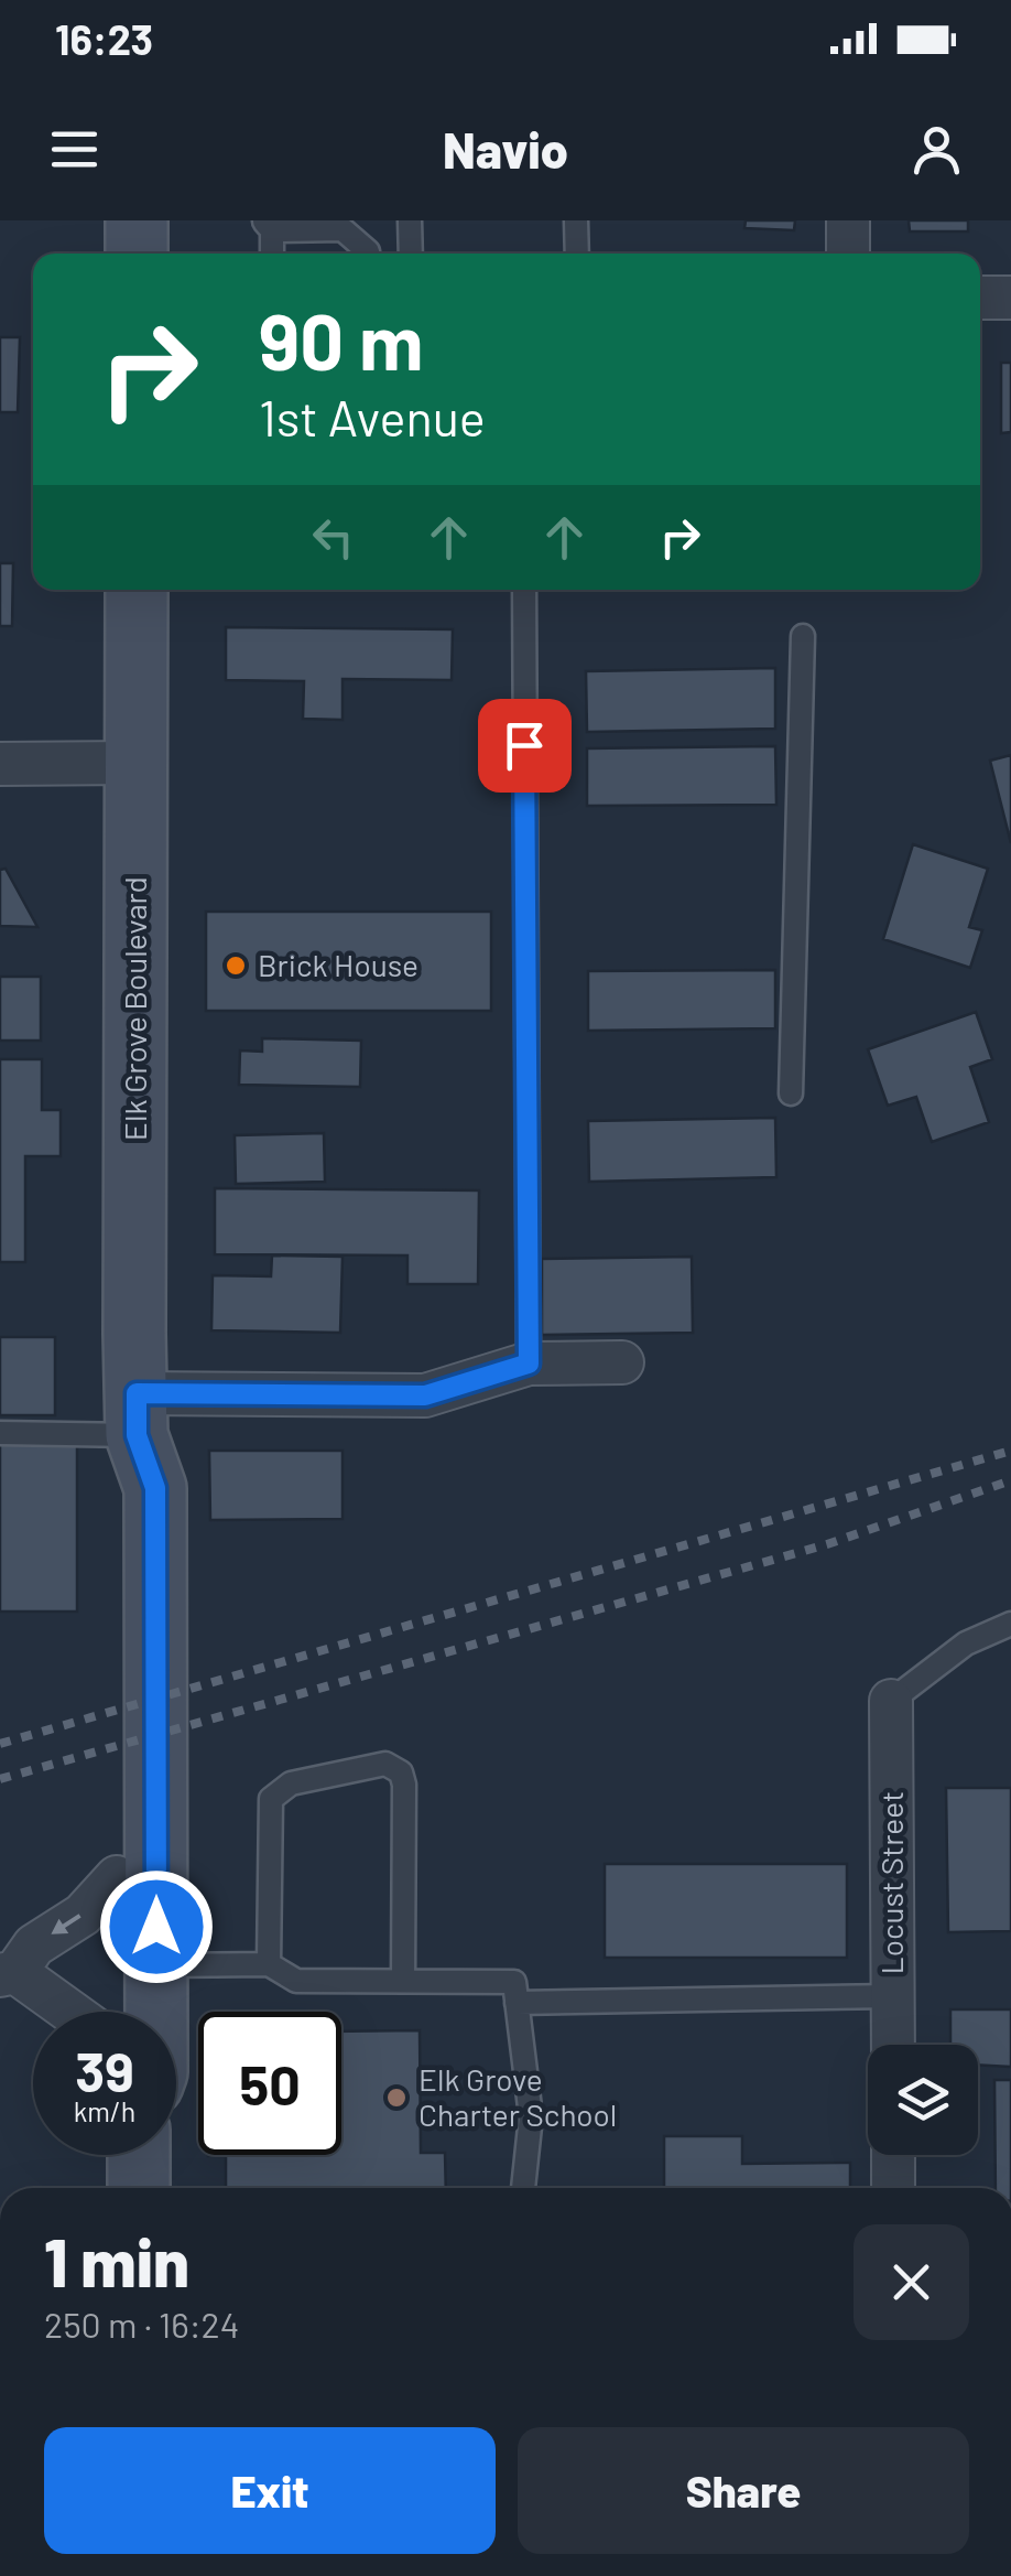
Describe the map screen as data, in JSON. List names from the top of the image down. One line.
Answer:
{"streets":{"main road":["Elk Grove Boulevard"],"street":["Locust Street"]},"places":["Brick House","Elk Grove Charter School"],"page":{"status":"16:23","header":"Navio","turn":["90 m","1st Avenue"],"speed":"39 km/h","limit":"50","heading":["1 min","250 m · 16:24"],"buttons":["Exit","Share"]}}
